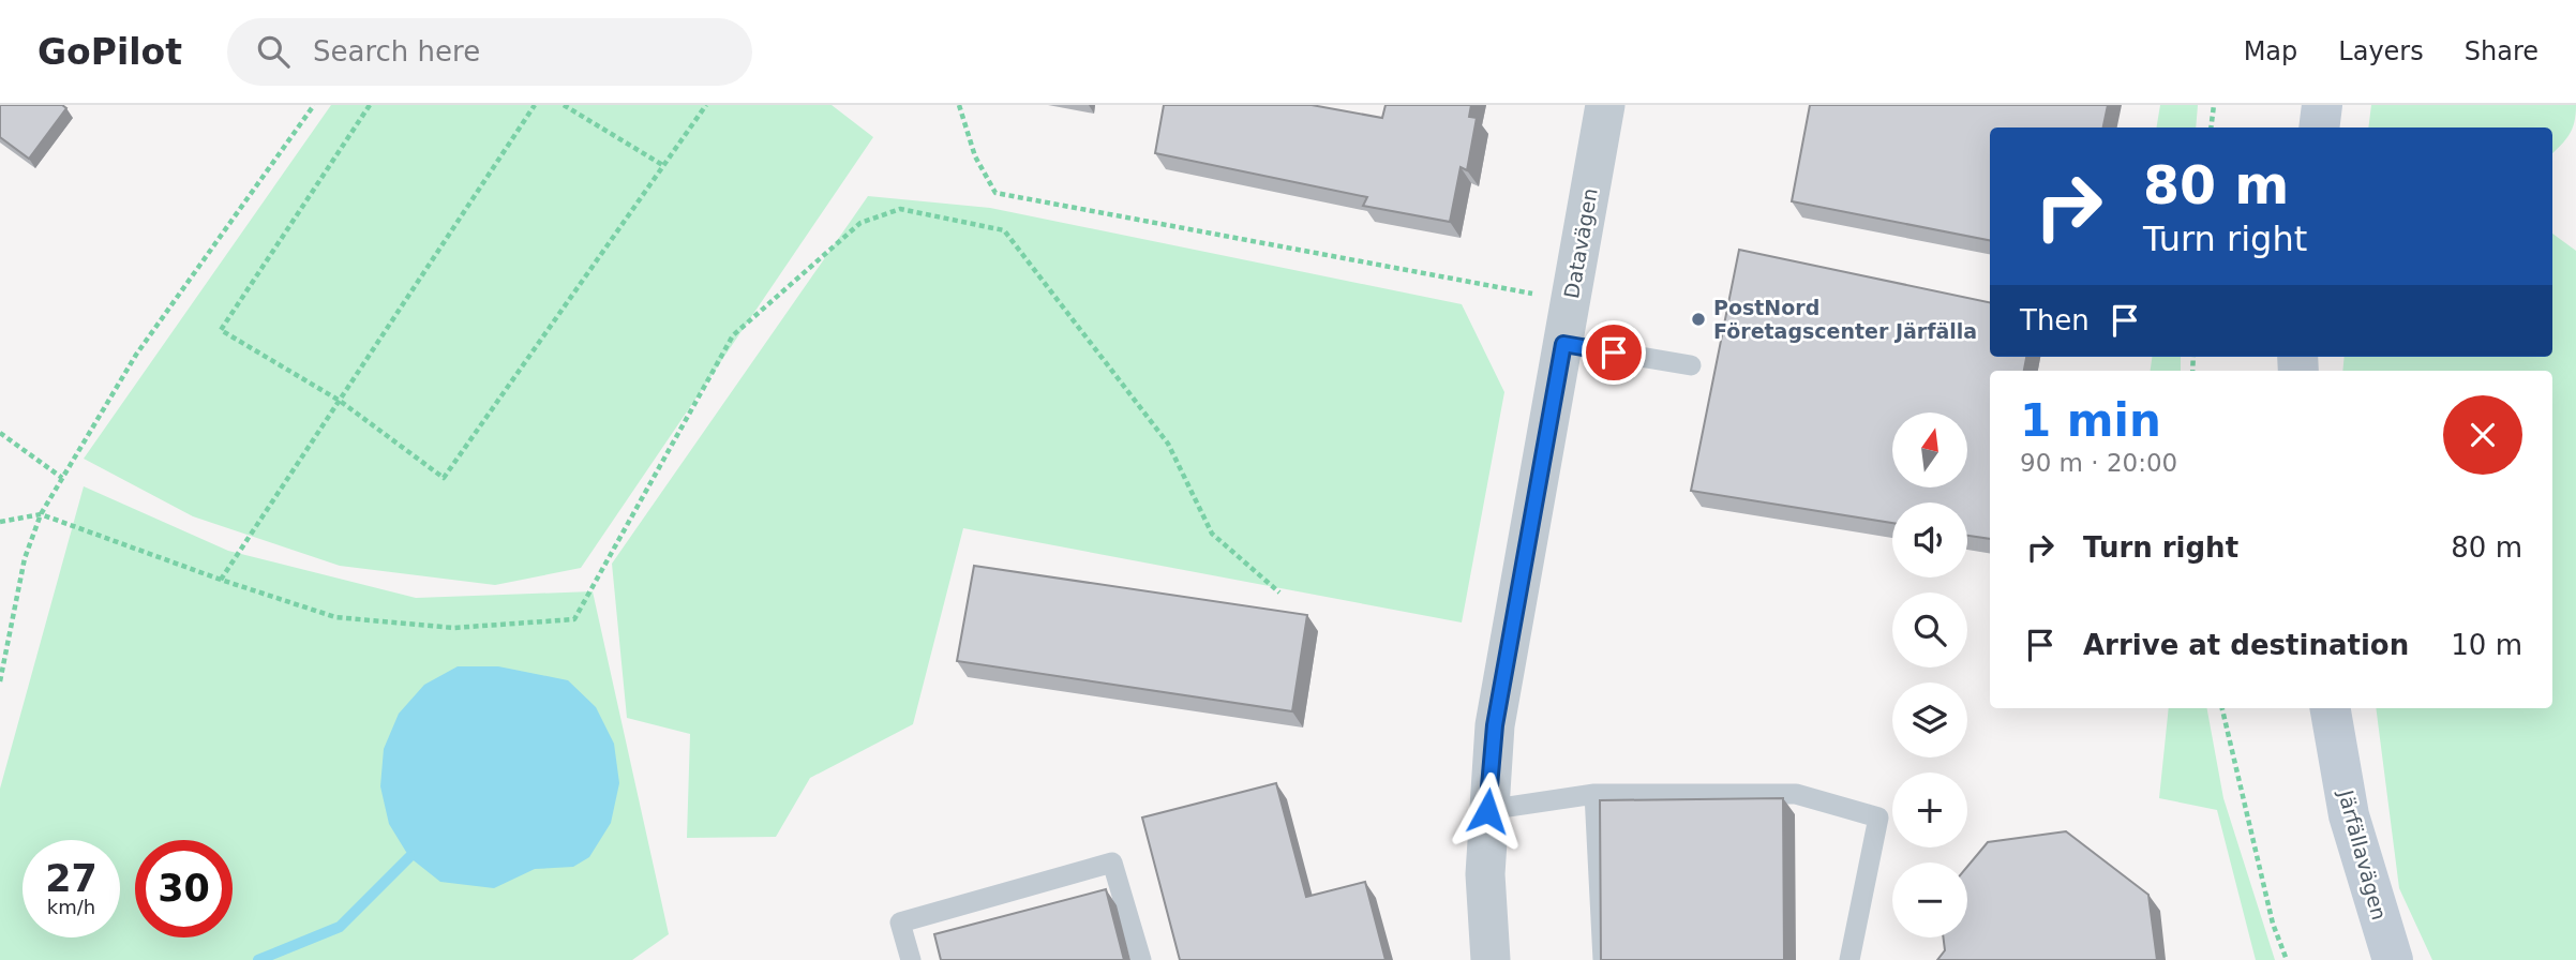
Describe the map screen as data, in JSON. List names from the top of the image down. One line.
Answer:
{"streets":{"street":["Datavägen","Järfällavägen"]},"places":["PostNord Företagscenter Järfälla"],"north":"top","page":{"header":"GoPilot","search":"Search here","nav":["Map","Layers","Share"],"turn":["80 m","Turn right"],"then":"Then","heading":["1 min","90 m · 20:00"],"map_buttons":["+","−"],"list":[{"name":"Turn right","value":"80 m"},{"name":"Arrive at destination","value":"10 m"}],"speed":"27 km/h","limit":"30"}}
